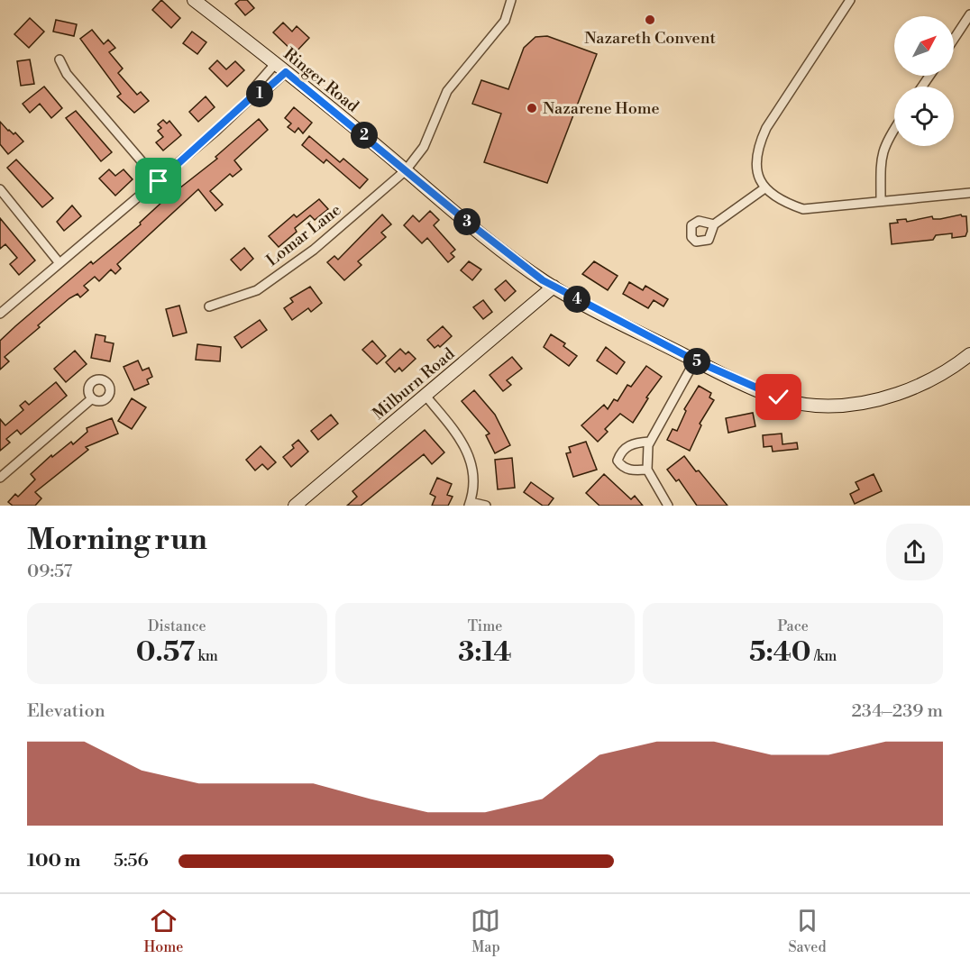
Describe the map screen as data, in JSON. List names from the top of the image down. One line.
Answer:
{"streets":{"street":["Ringer Road","Lomar Lane","Milburn Road"]},"crossings":[["Ringer Road","Lomar Lane"],["Ringer Road","Milburn Road"]],"places":["Nazareth Convent","Nazarene Home"],"north":"top right","page":{"pins":["1","2","3","4","5"],"heading":["Morning run","09:57"],"stats":[["Distance","0.57 km"],["Time","3:14"],["Pace","5:40 /km"]],"chart":["Elevation","234–239 m"],"list":[{"name":"100 m","note":"5:56"}],"tabs":["Home","Map","Saved"]}}
